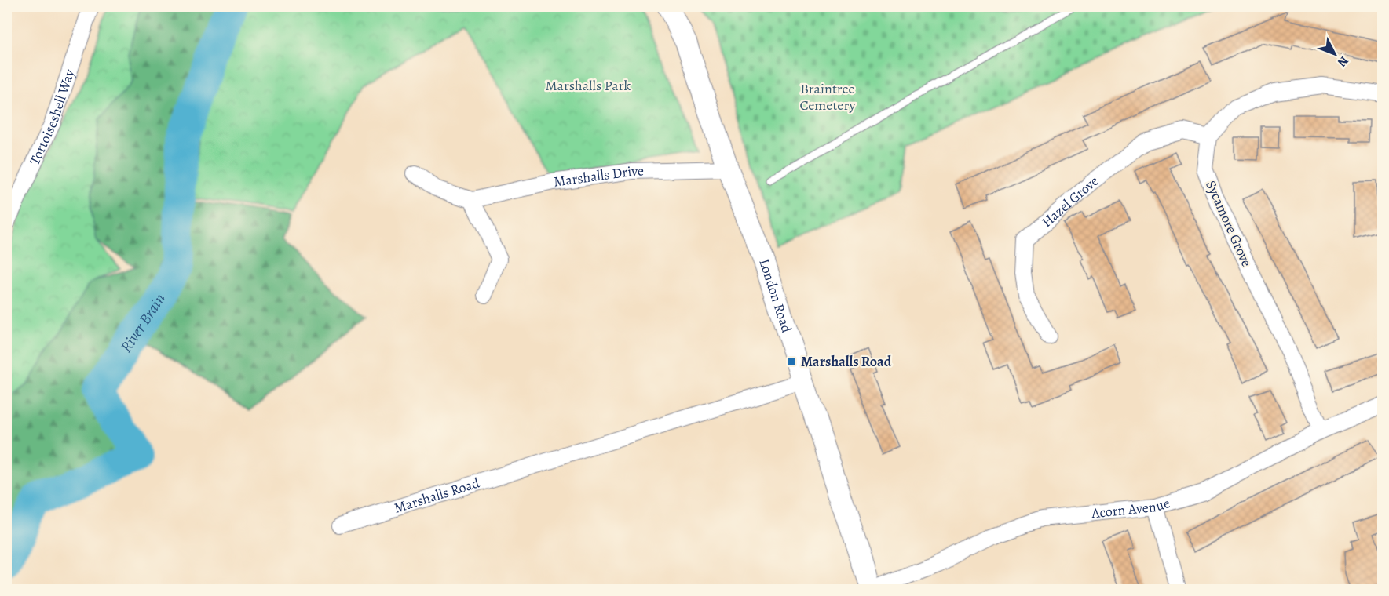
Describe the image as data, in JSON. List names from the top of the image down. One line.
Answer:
{"streets":{"street":["Tortoiseshell Way","Marshalls Drive","Hazel Grove","Sycamore Grove","London Road","Marshalls Road","Acorn Avenue"]},"crossings":[["Marshalls Drive","London Road"],["Hazel Grove","Sycamore Grove"],["Sycamore Grove","Acorn Avenue"],["London Road","Marshalls Road"],["London Road","Acorn Avenue"]],"water":["River Brain"],"parks":["Marshalls Park","Braintree Cemetery"],"places":{"transit":["Marshalls Road"]},"north":"bottom right"}
